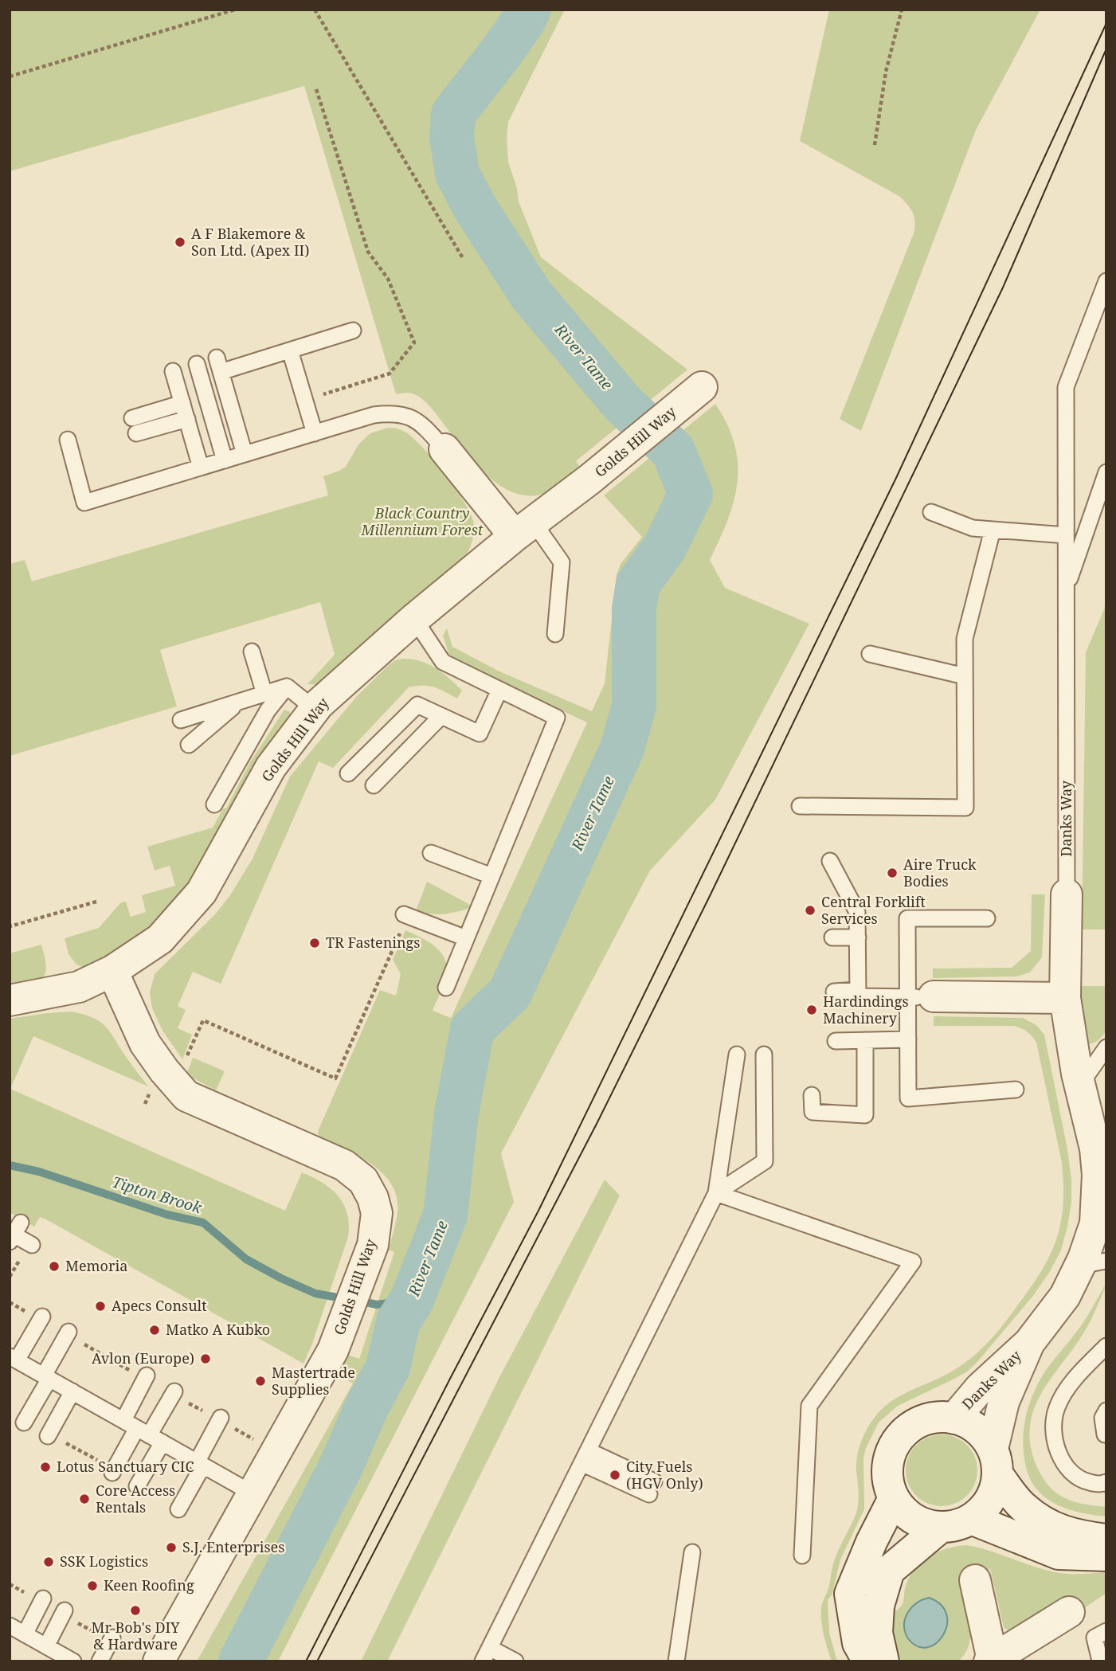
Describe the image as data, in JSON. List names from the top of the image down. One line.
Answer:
{"streets":{"street":["Golds Hill Way","Danks Way"]},"water":["River Tame","Tipton Brook"],"parks":["Black Country Millennium Forest"],"places":["A F Blakemore & Son Ltd. (Apex II)","Aire Truck Bodies","Central Forklift Services","TR Fastenings","Hardindings Machinery","Memoria","Apecs Consult","Matko A Kubko","Avlon (Europe)","Mastertrade Supplies","Lotus Sanctuary CIC","City Fuels (HGV Only)","Core Access Rentals","S.J. Enterprises","SSK Logistics","Keen Roofing","Mr Bob's DIY & Hardware"]}
